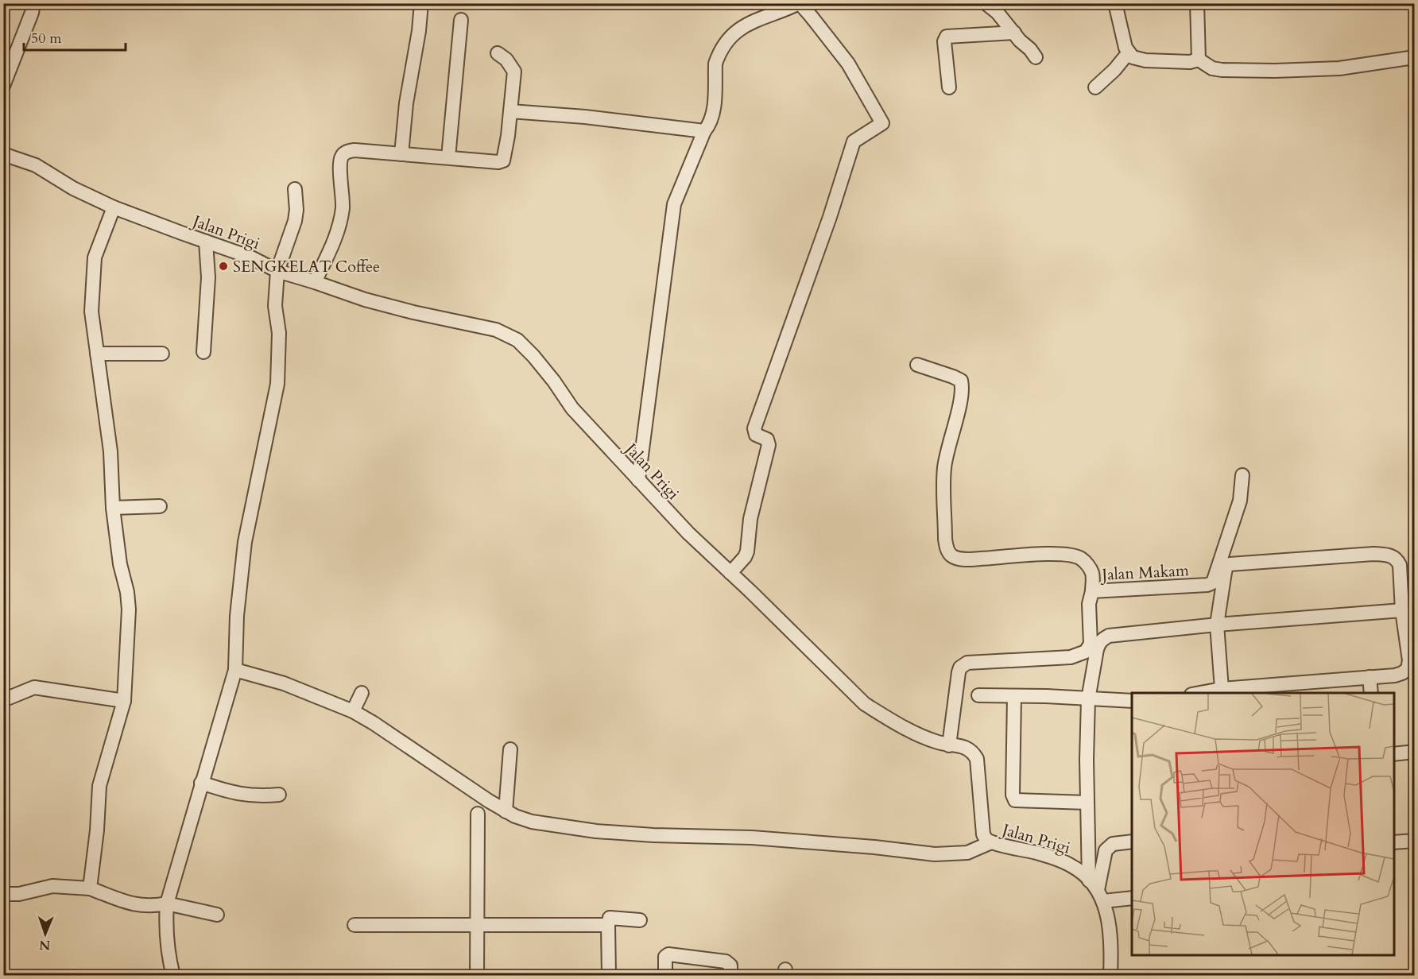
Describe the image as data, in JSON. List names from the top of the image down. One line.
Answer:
{"streets":{"street":["Jalan Prigi","Jalan Makam"]},"crossings":[["Jalan Prigi","Jalan Makam"]],"places":["SENGKELAT Coffee"],"scale_bar":"50 m","north":"bottom"}
